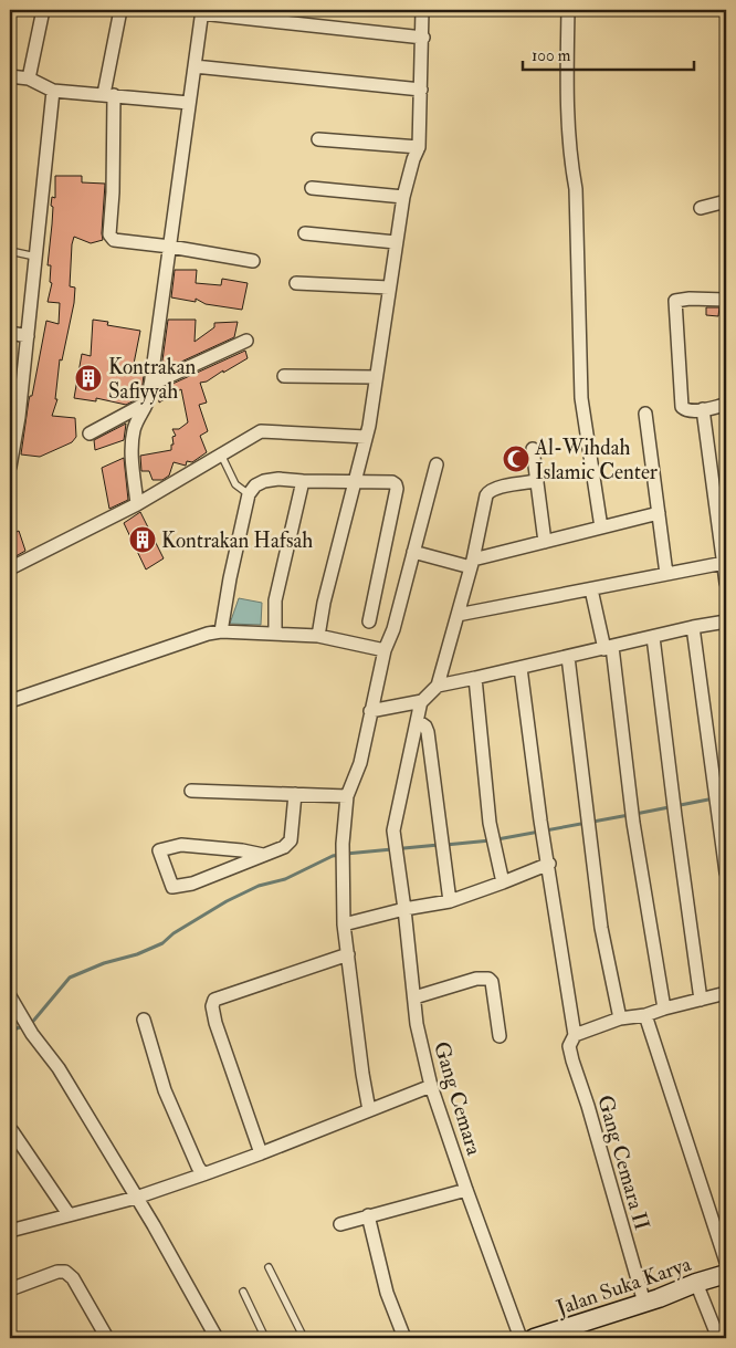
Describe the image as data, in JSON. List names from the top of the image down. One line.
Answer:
{"streets":{"main road":["Jalan Suka Karya"],"street":["Gang Cemara","Gang Cemara II"]},"crossings":[["Gang Cemara II","Jalan Suka Karya"]],"places":{"building":["Kontrakan Safiyyah","Kontrakan Hafsah"],"mosque":["Al-Wihdah Islamic Center"]},"scale_bar":"100 m"}
